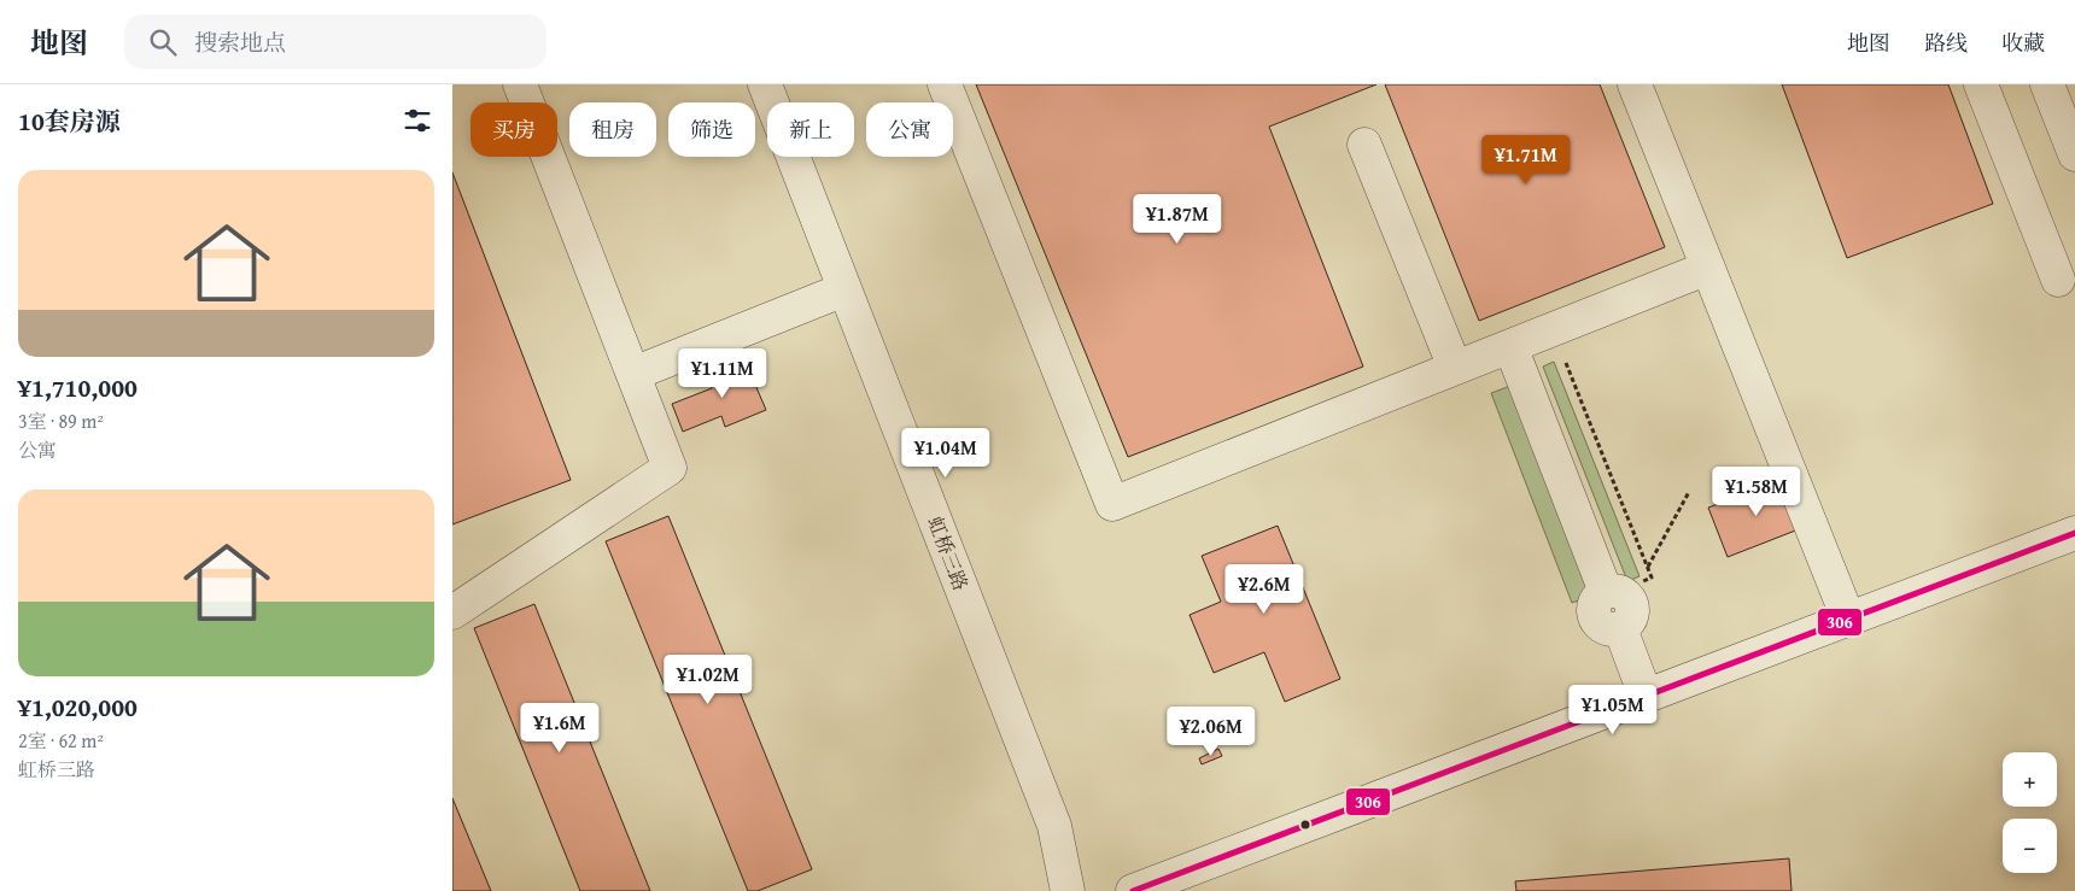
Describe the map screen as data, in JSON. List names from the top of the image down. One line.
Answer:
{"streets":{"street":["虹桥三路"]},"lines":["transit line 306"],"page":{"header":"地图","search":"搜索地点","nav":["地图","路线","收藏"],"heading":"10套房源","chip":["买房","租房","筛选","新上","公寓"],"price":["¥1.71M","¥1.87M","¥1.11M","¥1.04M","¥1.58M","¥2.6M","¥1.02M","¥1.05M","¥1.6M","¥2.06M"],"list":[{"name":"¥1,710,000","note":"3室 · 89 m² · 公寓"},{"name":"¥1,020,000","note":"2室 · 62 m² · 虹桥三路"}],"map_buttons":["+","−"]}}
